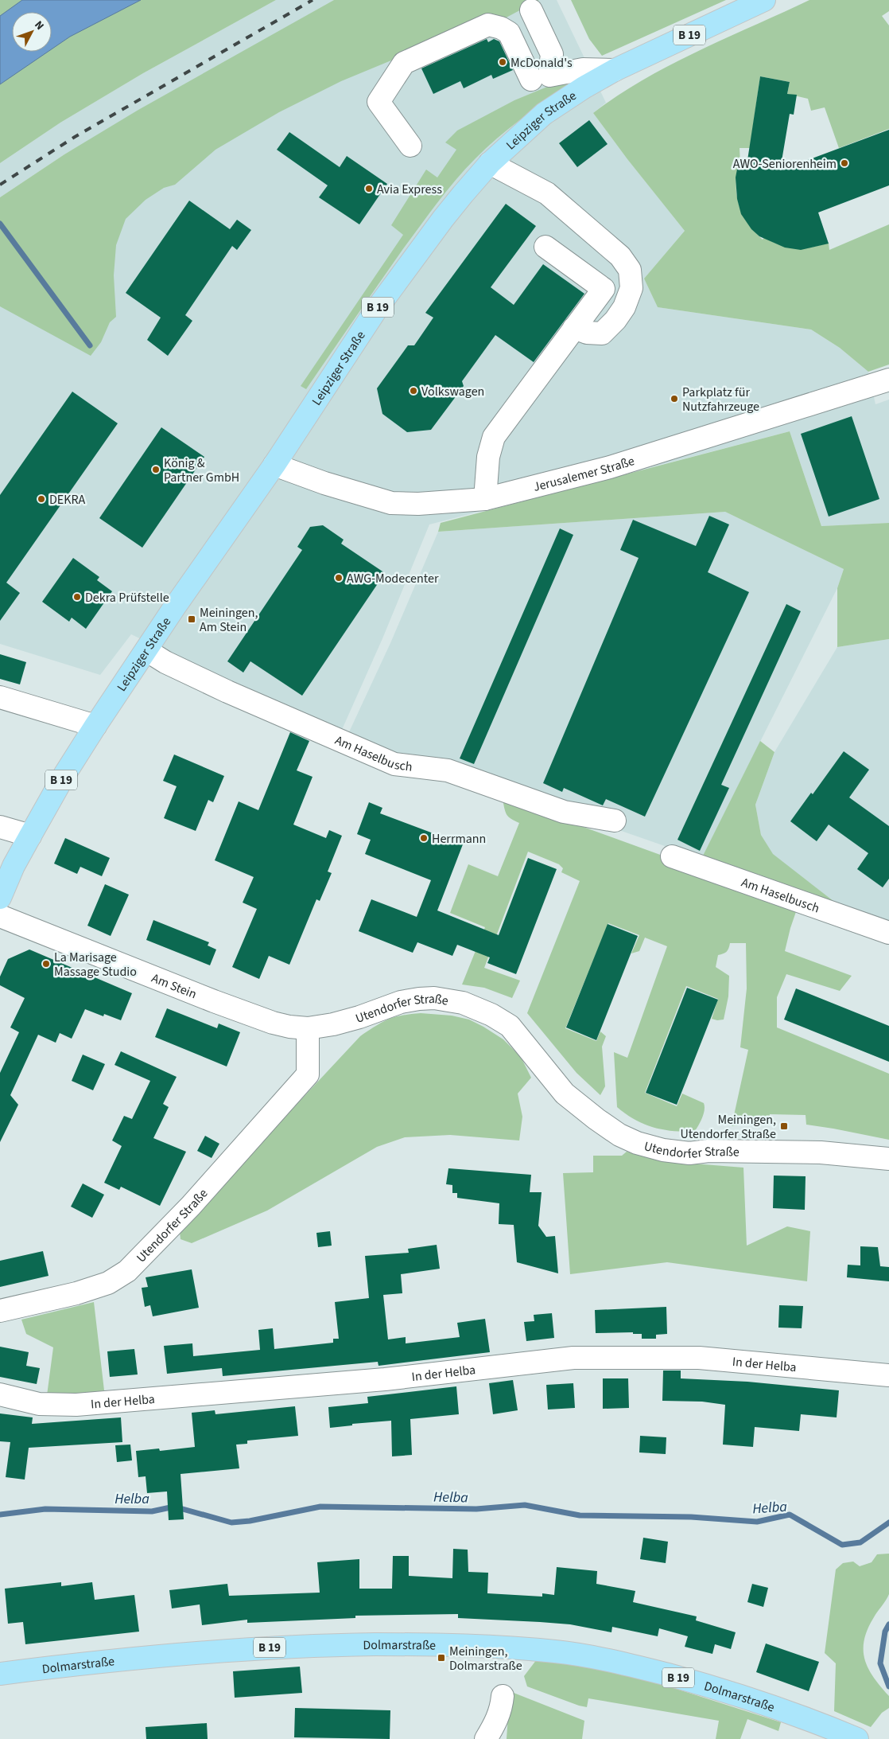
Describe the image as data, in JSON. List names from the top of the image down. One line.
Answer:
{"streets":{"main road":["B 19","Leipziger Straße","Dolmarstraße"],"street":["Jerusalemer Straße","Am Haselbusch","Am Stein","Utendorfer Straße","In der Helba"]},"crossings":[["Leipziger Straße","Jerusalemer Straße"],["Leipziger Straße","Am Haselbusch"],["Am Stein","Utendorfer Straße"]],"water":["Helba"],"places":{"other":["McDonald's","AWO-Seniorenheim","Avia Express","Volkswagen","Parkplatz für Nutzfahrzeuge","König & Partner GmbH","DEKRA","AWG-Modecenter","Dekra Prüfstelle","Herrmann","La Marisage Massage Studio"],"transit":["Meiningen, Am Stein","Meiningen, Utendorfer Straße","Meiningen, Dolmarstraße"]},"north":"top right"}
